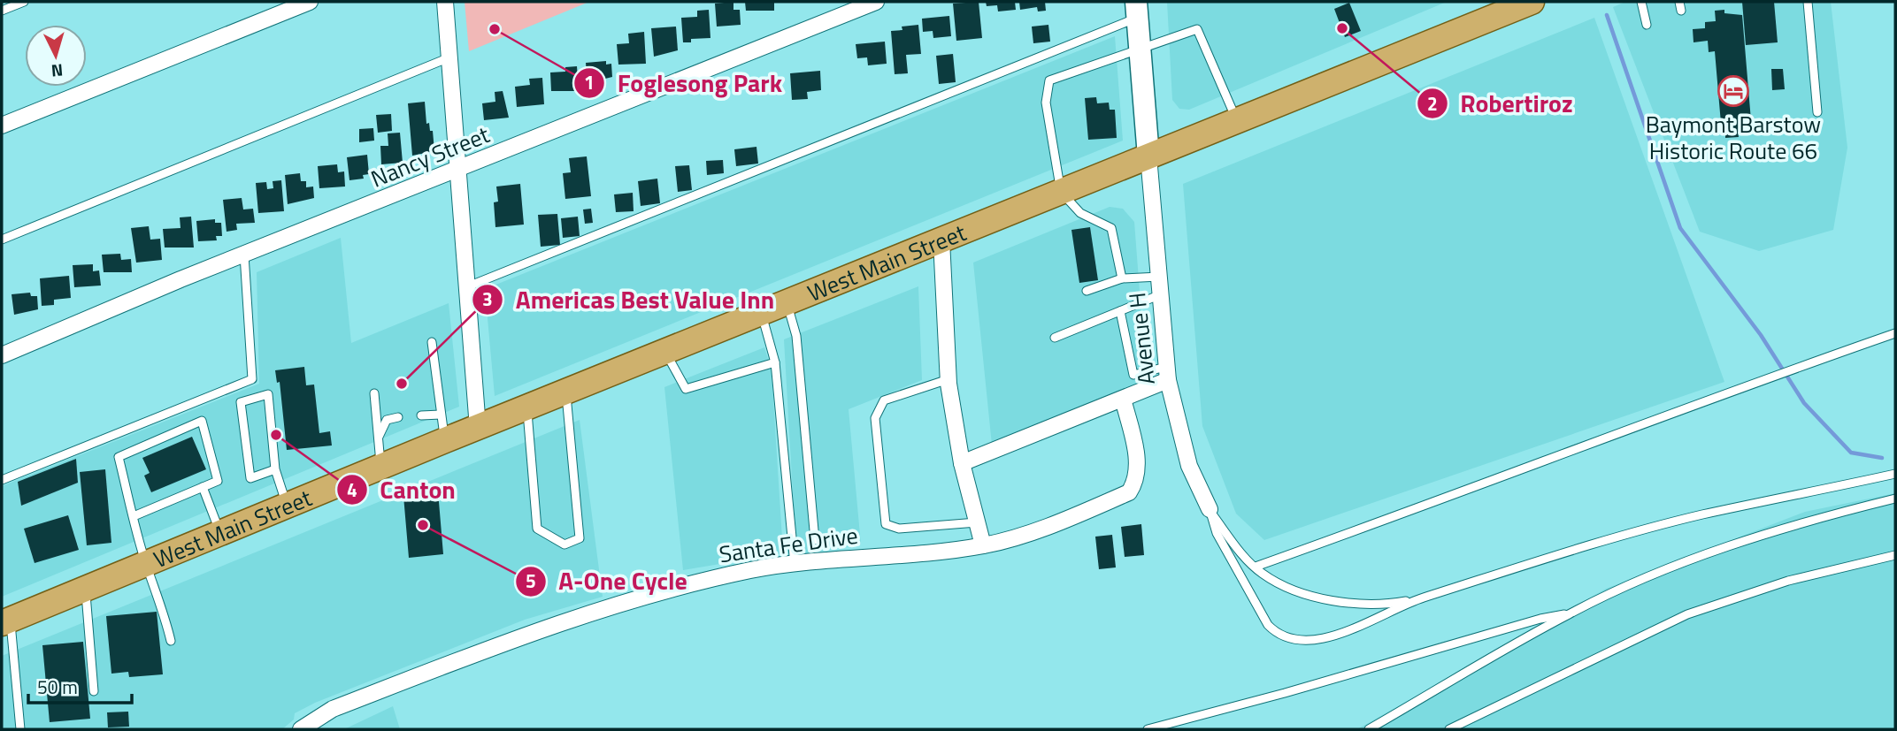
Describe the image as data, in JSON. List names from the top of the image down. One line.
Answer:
{"streets":{"main road":["West Main Street"],"street":["Nancy Street","Avenue H","Santa Fe Drive"]},"crossings":[["West Main Street","Avenue H"]],"places":{"other":["Robertiroz","Foglesong Park","Americas Best Value Inn","Canton","A-One Cycle"],"hotel":["Baymont Barstow Historic Route 66"]},"scale_bar":"50 m","north":"bottom"}
